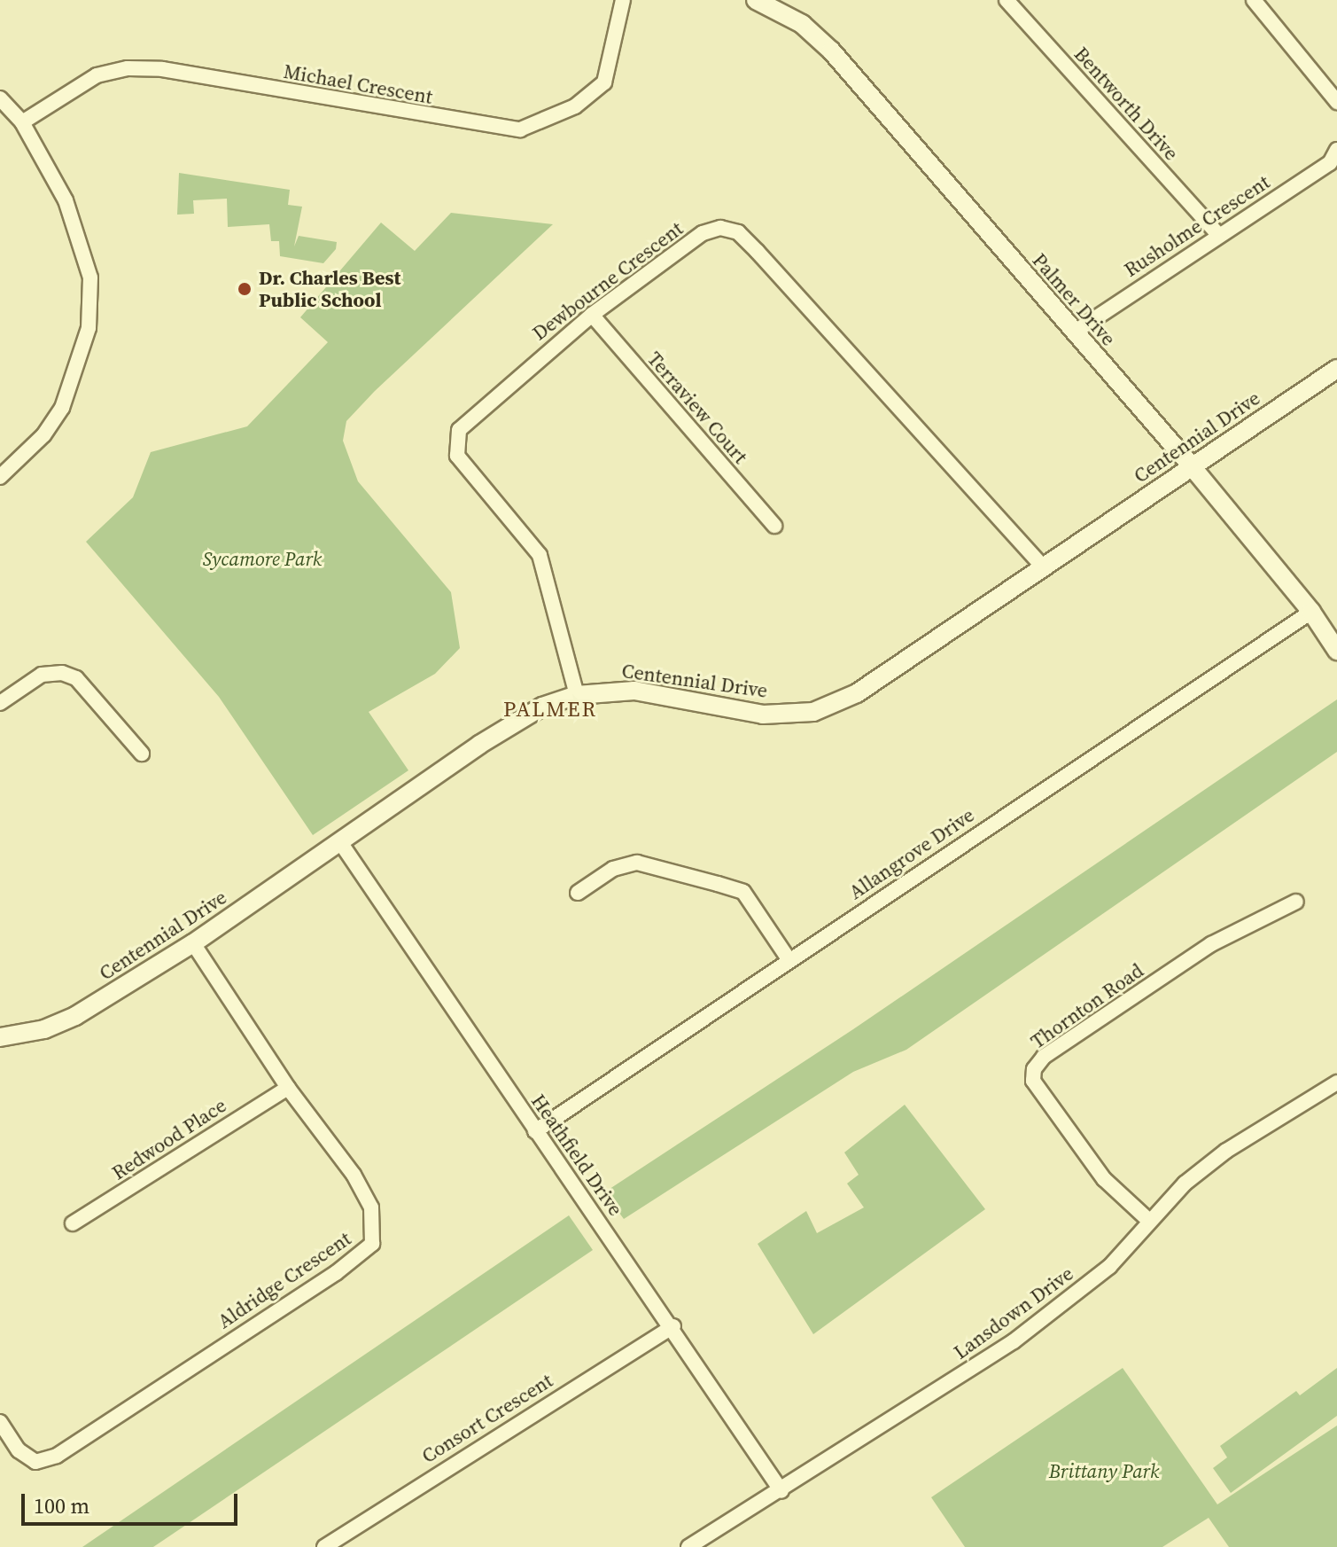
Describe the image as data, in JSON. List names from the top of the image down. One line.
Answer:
{"streets":{"street":["Michael Crescent","Bentworth Drive","Rusholme Crescent","Dewbourne Crescent","Palmer Drive","Terraview Court","Centennial Drive","Allangrove Drive","Thornton Road","Redwood Place","Heathfield Drive","Aldridge Crescent","Lansdown Drive","Consort Crescent"]},"crossings":[["Bentworth Drive","Rusholme Crescent"],["Rusholme Crescent","Palmer Drive"],["Dewbourne Crescent","Terraview Court"],["Dewbourne Crescent","Centennial Drive"],["Palmer Drive","Centennial Drive"],["Palmer Drive","Allangrove Drive"],["Centennial Drive","Heathfield Drive"],["Centennial Drive","Aldridge Crescent"],["Allangrove Drive","Heathfield Drive"],["Thornton Road","Lansdown Drive"],["Redwood Place","Aldridge Crescent"],["Heathfield Drive","Lansdown Drive"],["Heathfield Drive","Consort Crescent"]],"districts":["PALMER"],"parks":["Sycamore Park","Brittany Park"],"places":["Dr. Charles Best Public School"],"scale_bar":"100 m"}
